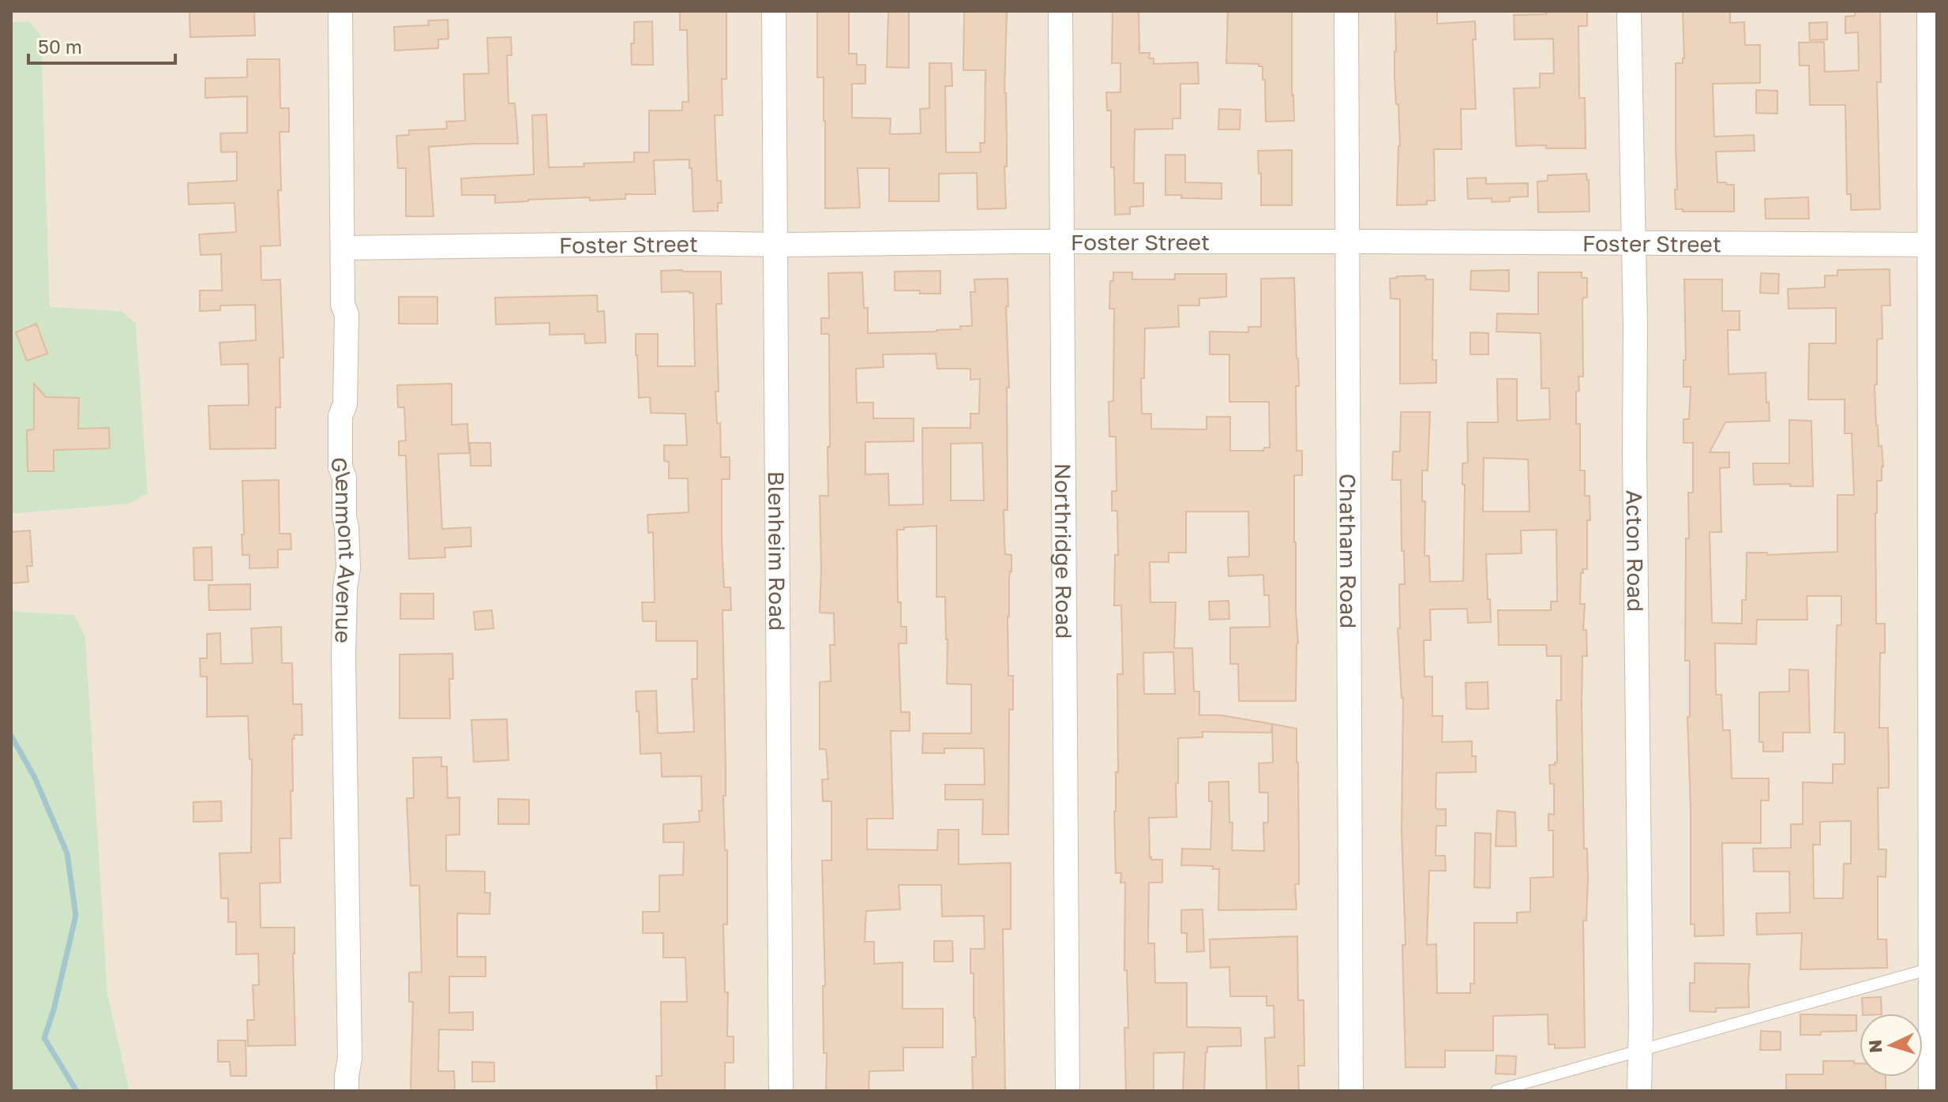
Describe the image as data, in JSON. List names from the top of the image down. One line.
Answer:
{"streets":{"street":["Foster Street","Glenmont Avenue","Blenheim Road","Northridge Road","Chatham Road","Acton Road"]},"crossings":[["Foster Street","Glenmont Avenue"],["Foster Street","Blenheim Road"],["Foster Street","Northridge Road"],["Foster Street","Chatham Road"],["Foster Street","Acton Road"]],"scale_bar":"50 m","north":"left"}
